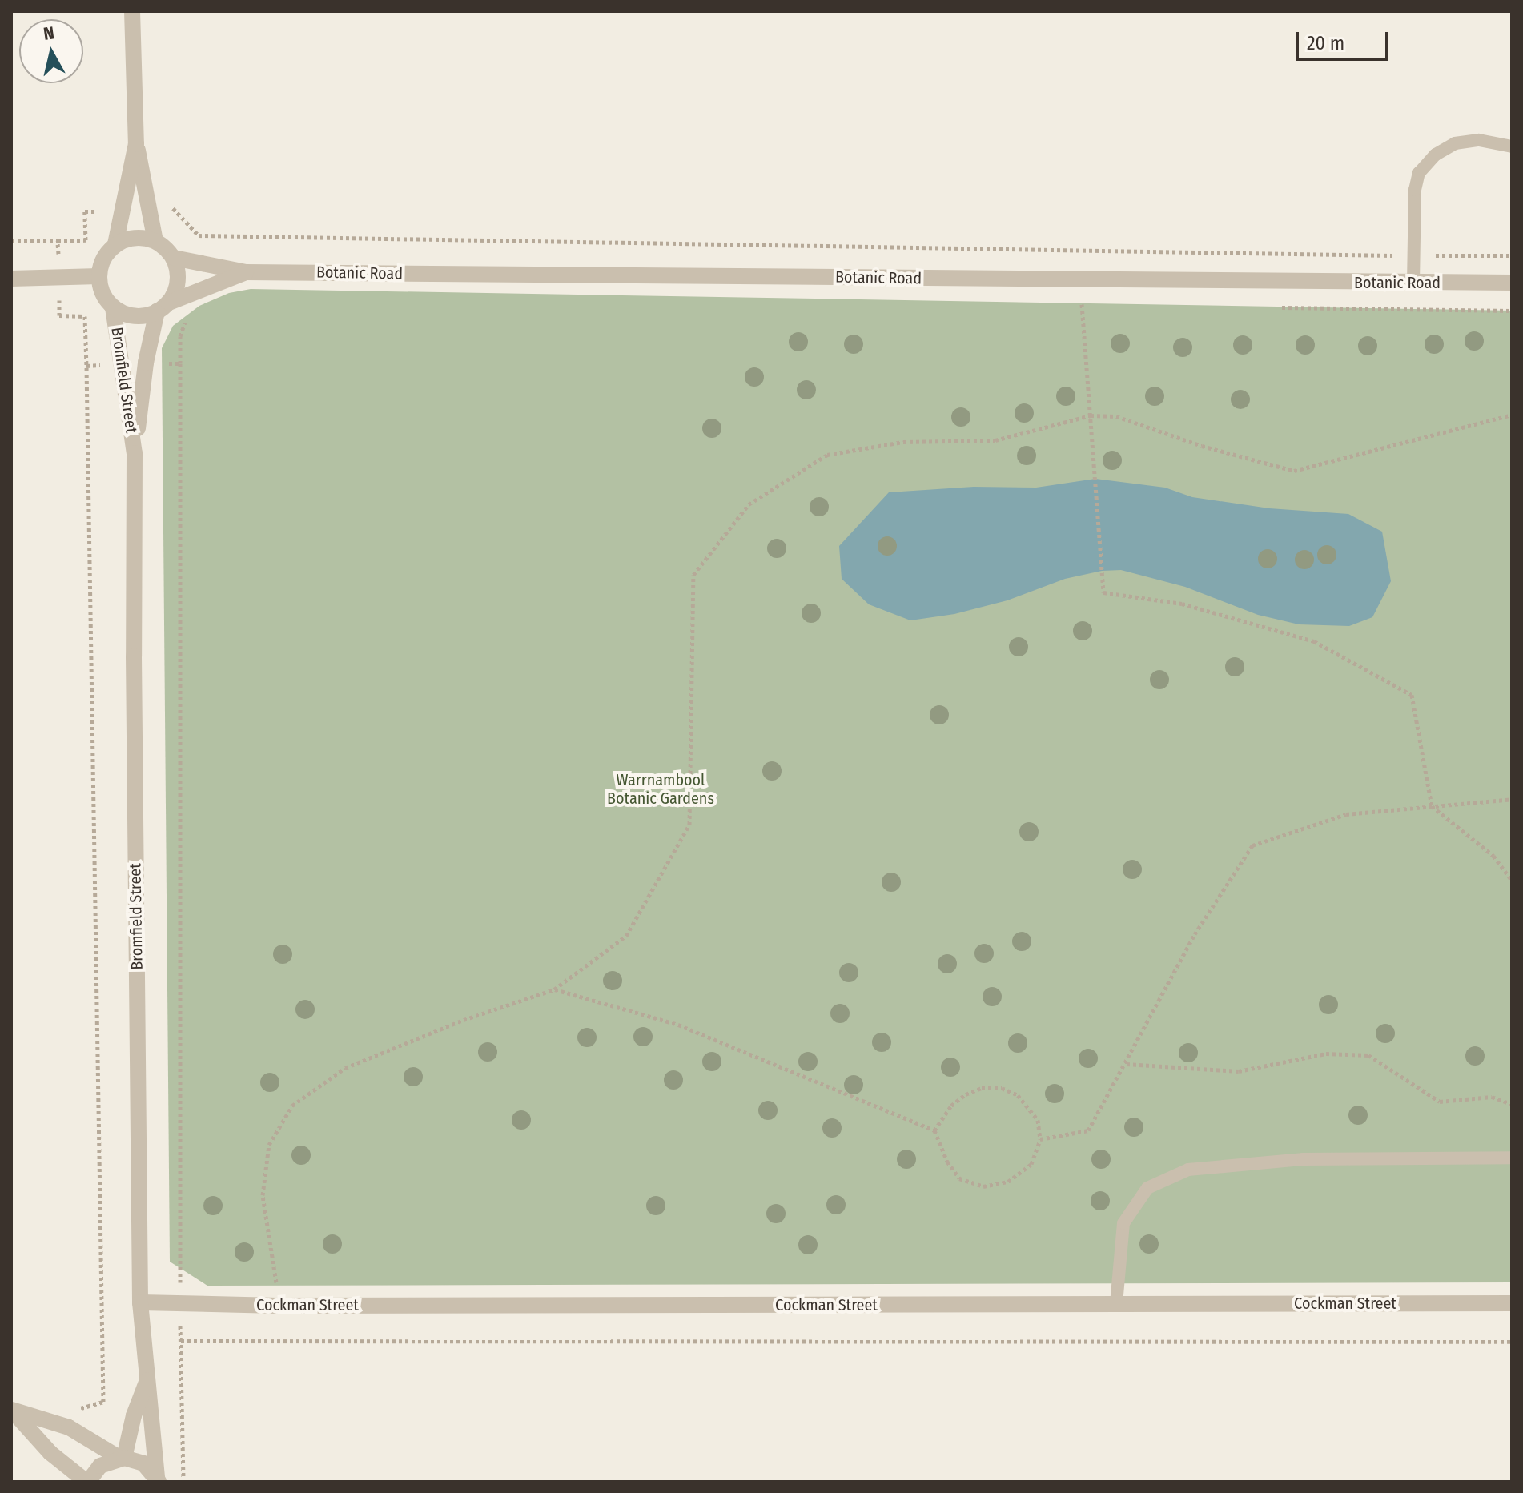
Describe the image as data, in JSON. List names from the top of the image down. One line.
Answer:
{"streets":{"street":["Botanic Road","Bromfield Street","Cockman Street"]},"crossings":[["Botanic Road","Bromfield Street"],["Bromfield Street","Cockman Street"]],"parks":["Warrnambool Botanic Gardens"],"scale_bar":"20 m","north":"top"}
